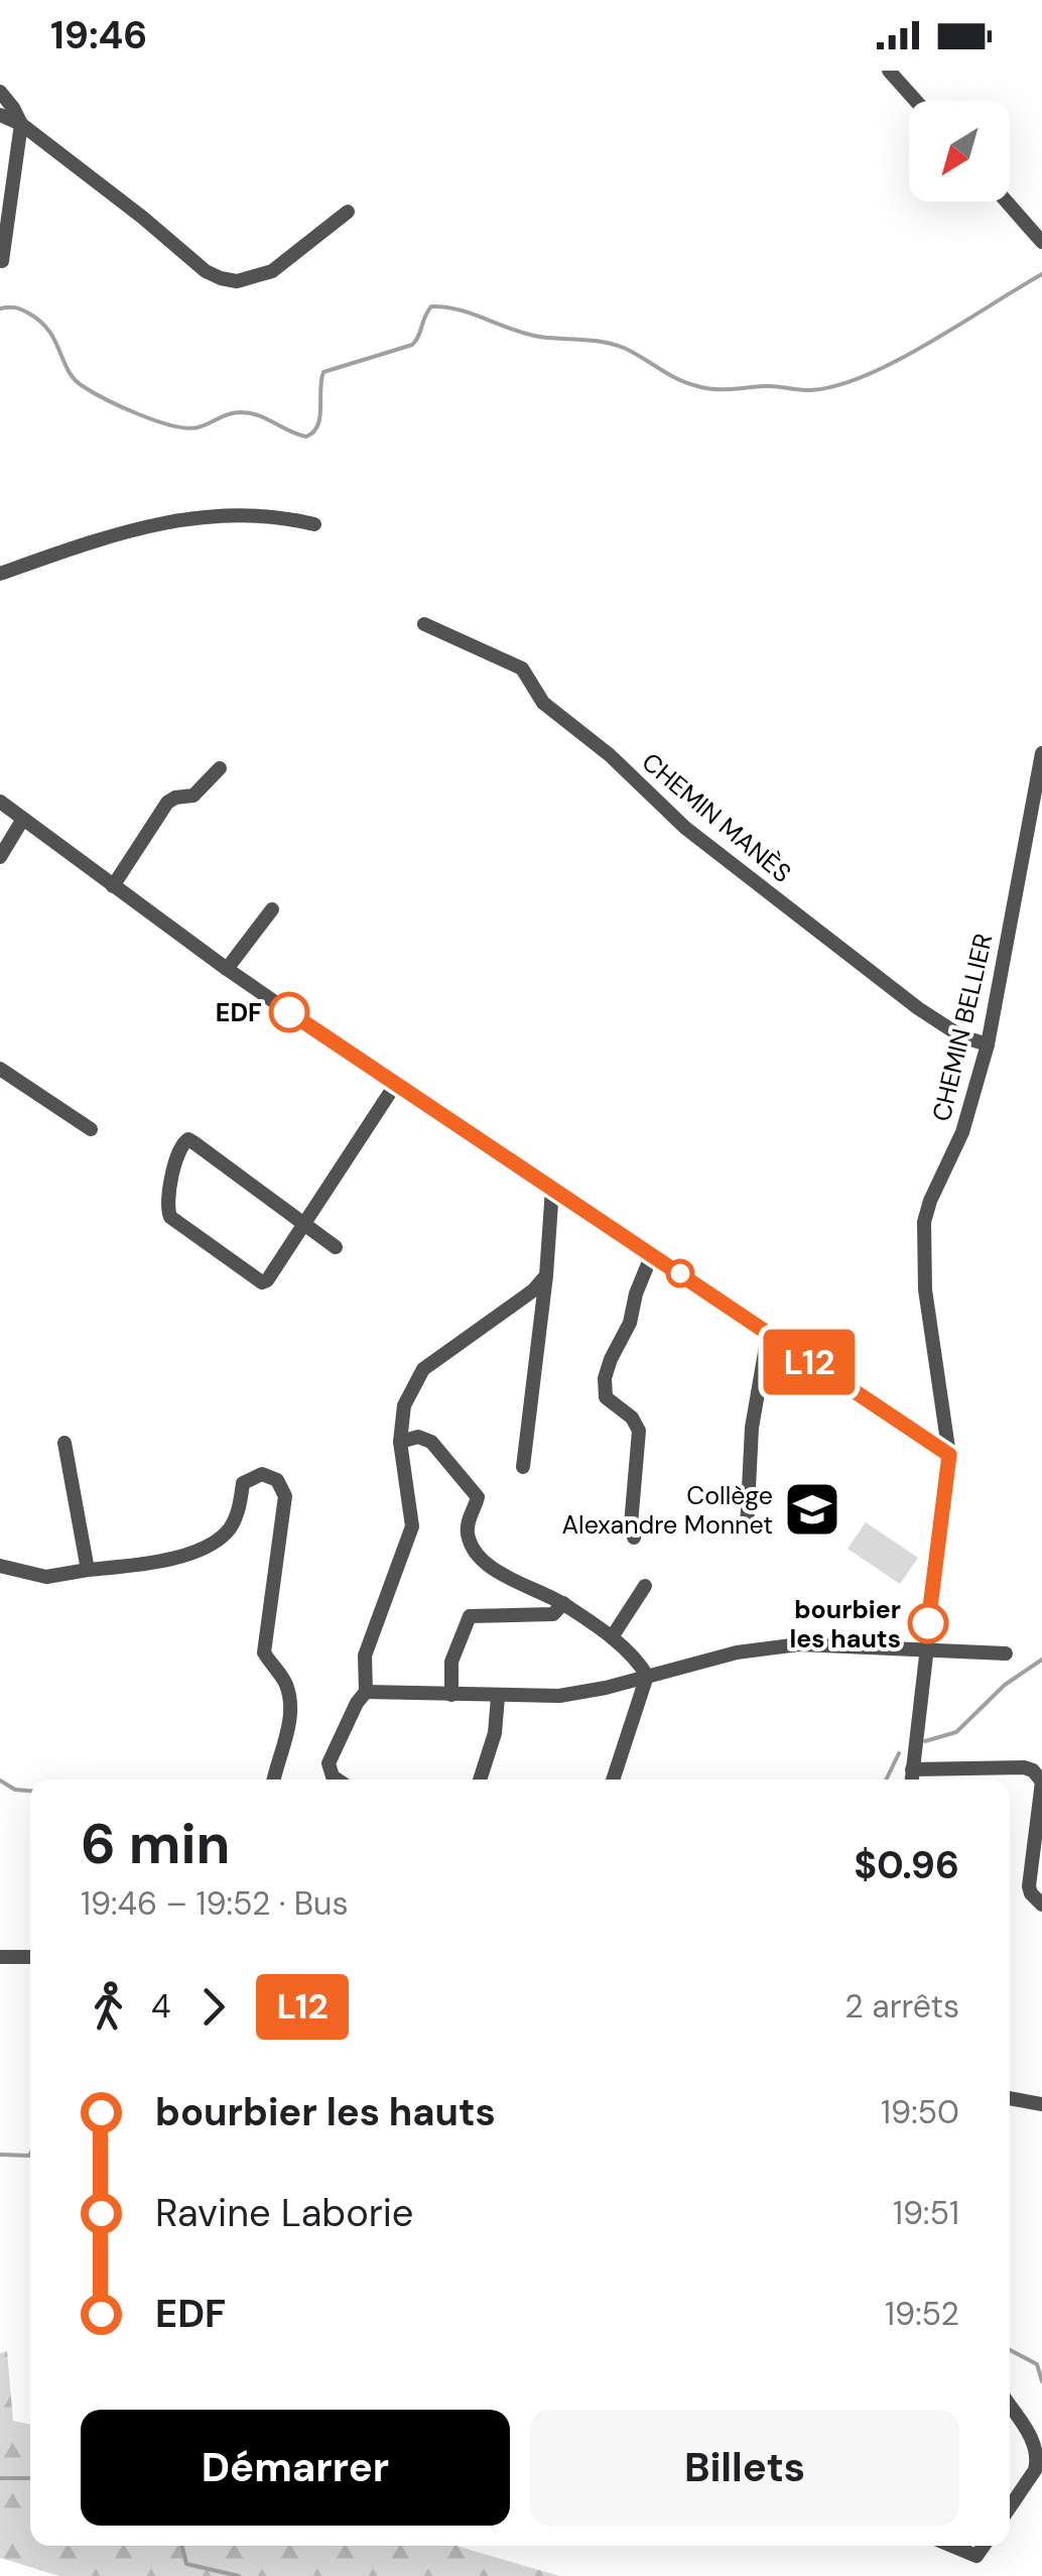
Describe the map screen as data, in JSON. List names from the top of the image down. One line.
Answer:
{"streets":{"street":["CHEMIN MANÈS","CHEMIN BELLIER"]},"crossings":[["CHEMIN MANÈS","CHEMIN BELLIER"]],"places":{"other":["EDF","bourbier les hauts"],"school or university":["Collège Alexandre Monnet"]},"lines":["bus line L12"],"north":"bottom left","page":{"status":"19:46","on_map":"L12","heading":["6 min","19:46 – 19:52 · Bus","$0.96"],"legs":["4","L12","2 arrêts"],"list":[{"name":"bourbier les hauts","value":"19:50"},{"name":"Ravine Laborie","value":"19:51"},{"name":"EDF","value":"19:52"}],"buttons":["Démarrer","Billets"]}}
